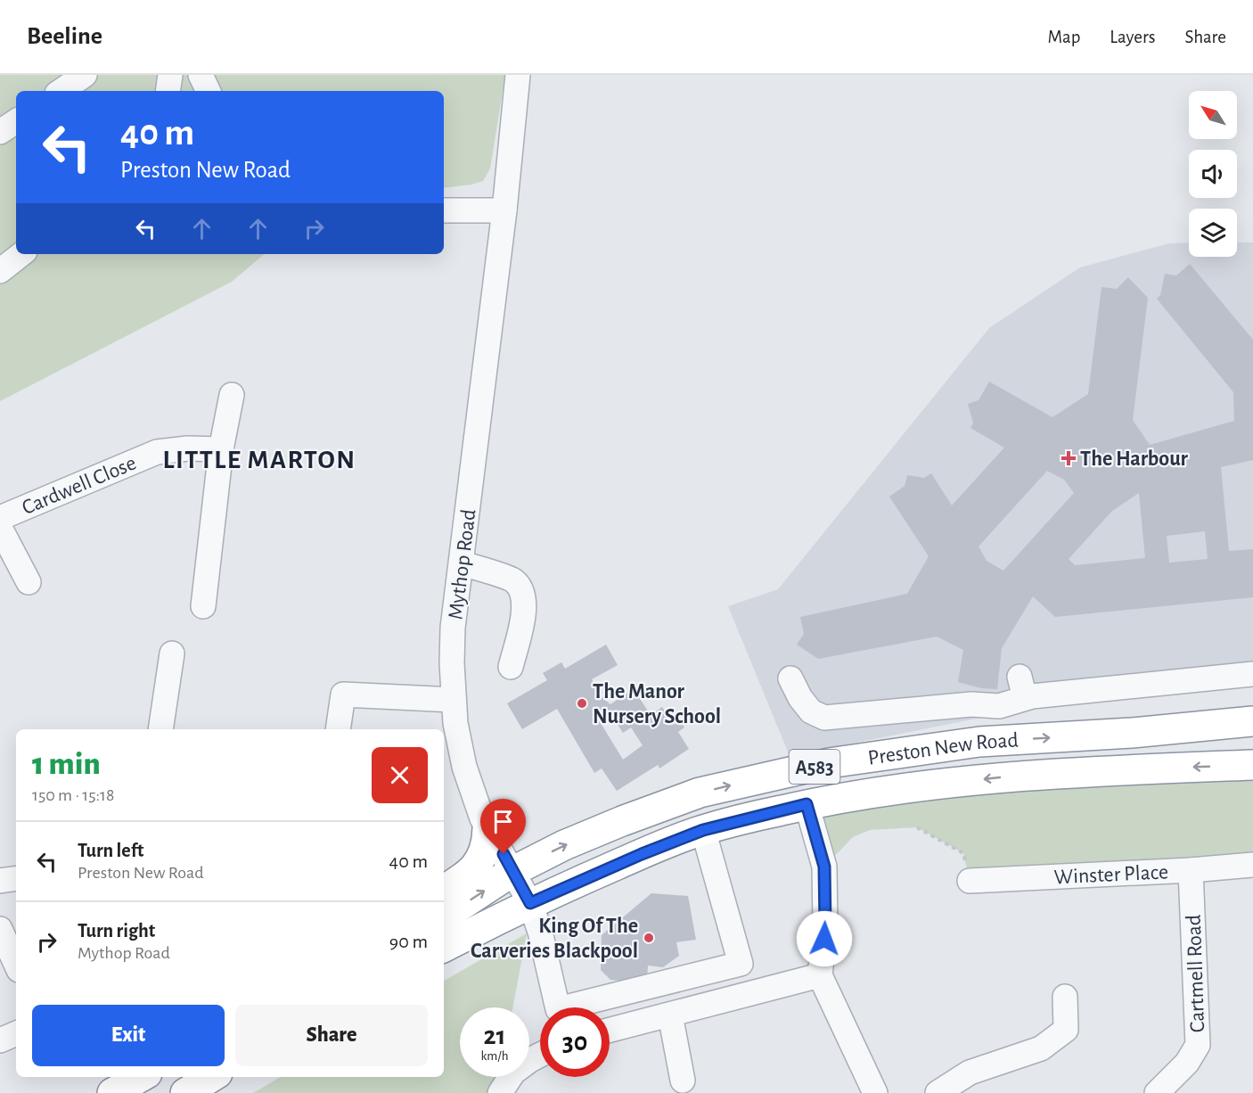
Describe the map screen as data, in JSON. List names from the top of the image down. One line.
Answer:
{"streets":{"highway":["Preston New Road","A583"],"street":["Cardwell Close","Mythop Road","Winster Place","Cartmell Road"]},"crossings":[["Mythop Road","Preston New Road"],["Winster Place","Cartmell Road"]],"districts":["LITTLE MARTON"],"places":{"health":["The Harbour"],"other":["The Manor Nursery School","King Of The Carveries Blackpool"]},"north":"top left","page":{"header":"Beeline","nav":["Map","Layers","Share"],"turn":["40 m","Preston New Road"],"heading":["1 min","150 m · 15:18"],"list":[{"name":"Turn left","note":"Preston New Road","value":"40 m"},{"name":"Turn right","note":"Mythop Road","value":"90 m"}],"buttons":["Exit","Share"],"speed":"21 km/h","limit":"30"}}
